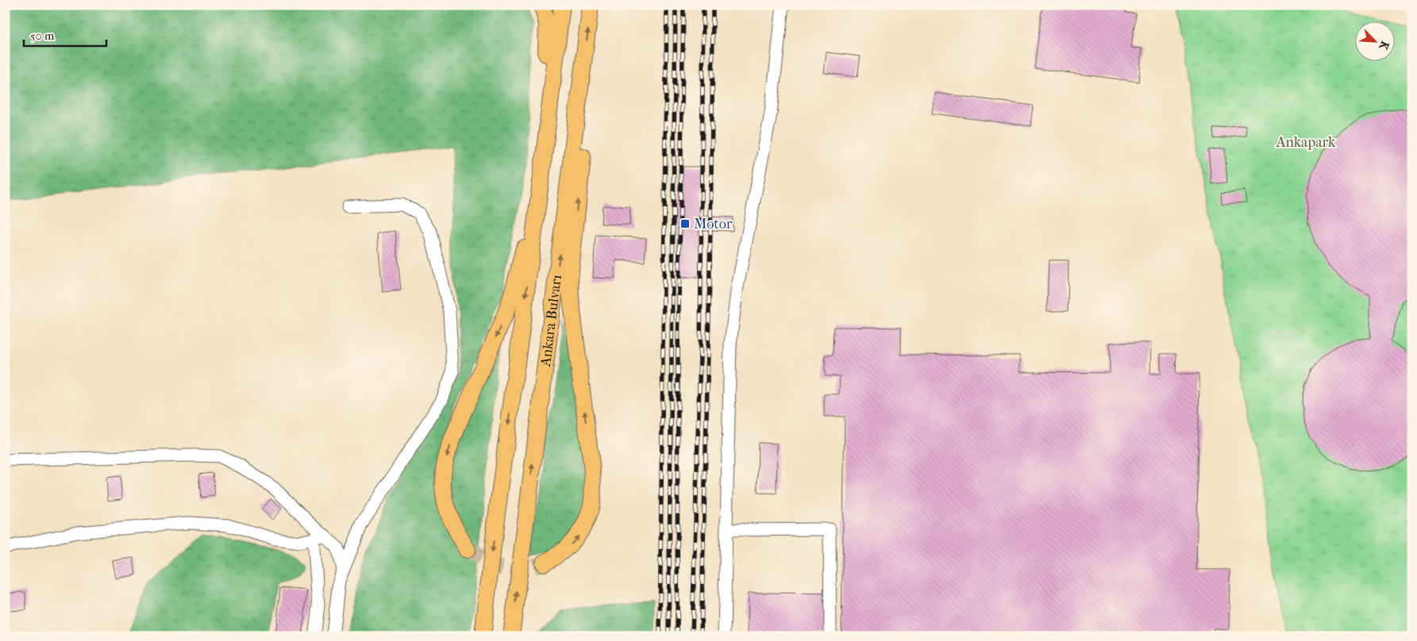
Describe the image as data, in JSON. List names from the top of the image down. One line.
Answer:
{"streets":{"main road":["Ankara Bulvarı"]},"parks":["Ankapark"],"places":{"transit":["Motor"]},"scale_bar":"50 m","north":"bottom right"}
